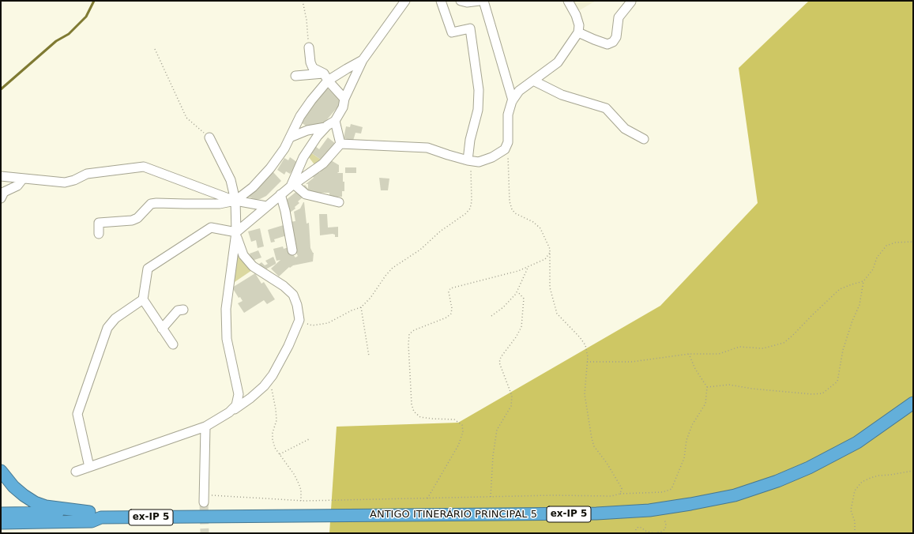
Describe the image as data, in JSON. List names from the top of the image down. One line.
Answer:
{"streets":{"highway":["ex-IP 5","ANTIGO ITINERÁRIO PRINCIPAL 5"]}}
